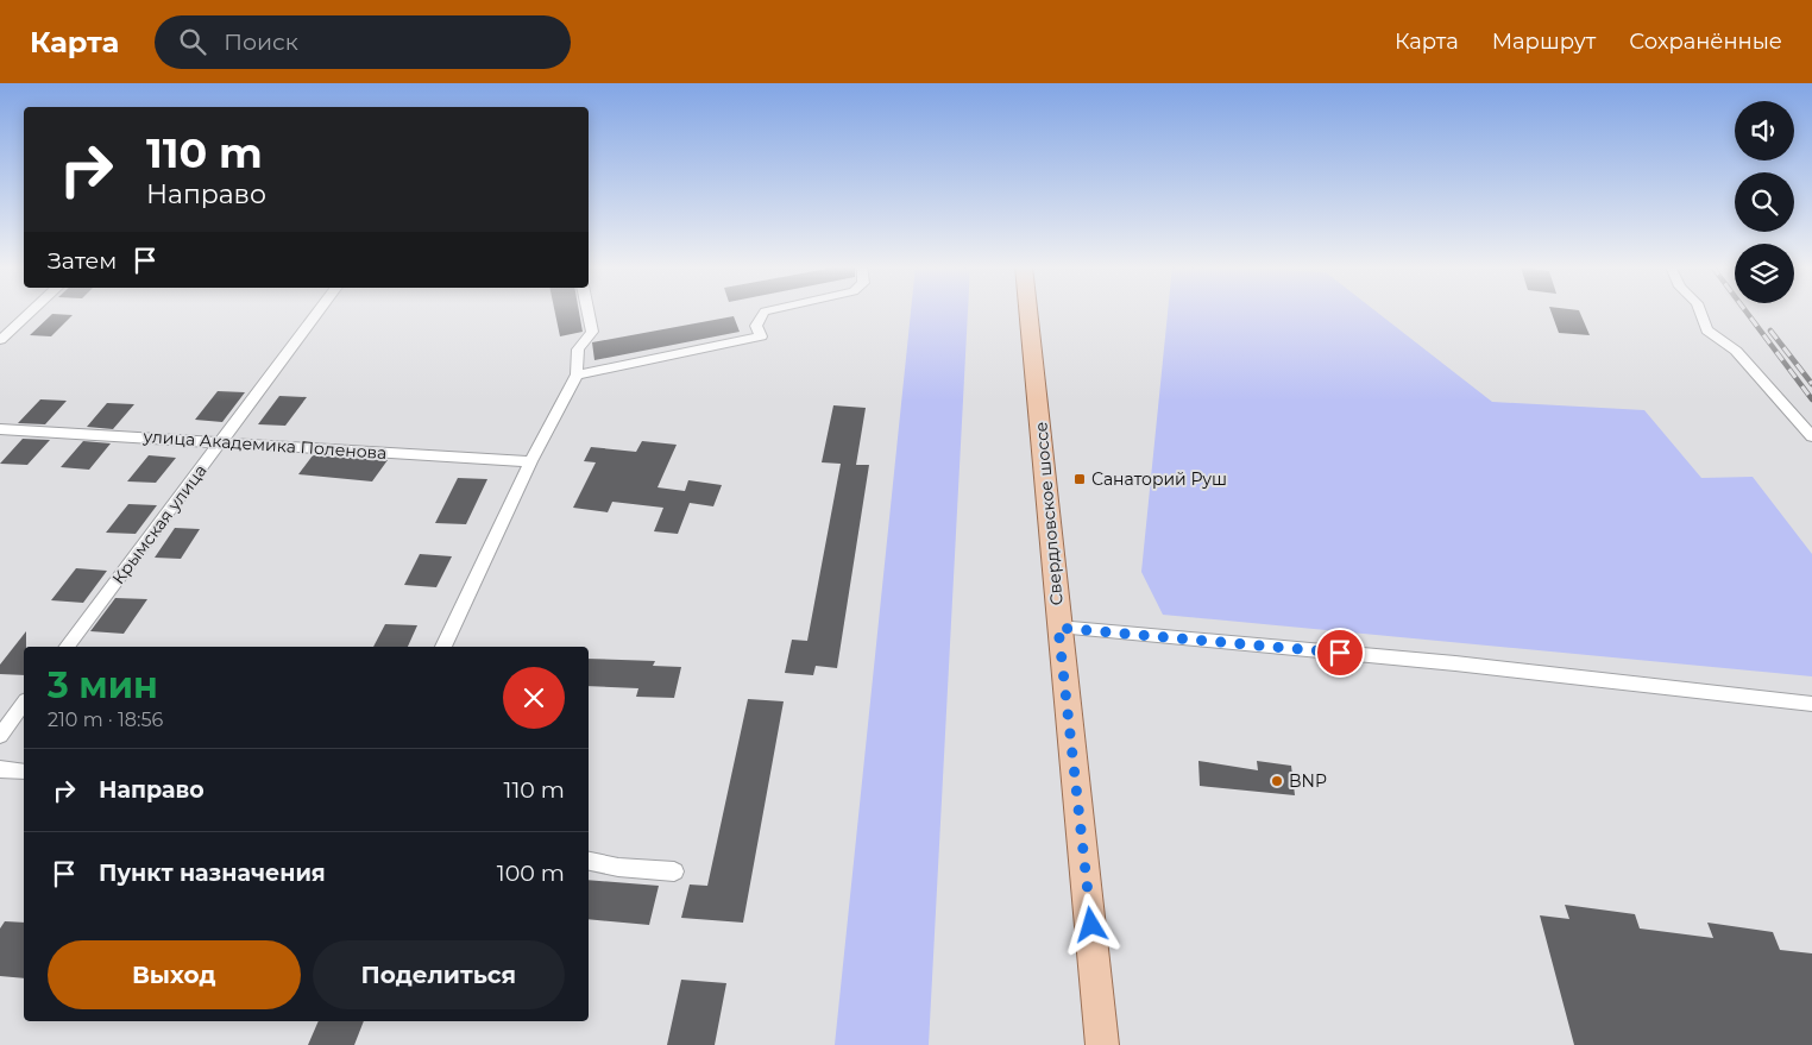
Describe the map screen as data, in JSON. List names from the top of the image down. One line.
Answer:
{"streets":{"main road":["Свердловское шоссе"],"street":["улица Академика Поленова","Крымская улица"]},"crossings":[["улица Академика Поленова","Крымская улица"]],"places":{"transit":["Санаторий Руш"],"other":["BNP"]},"page":{"header":"Карта","search":"Поиск","nav":["Карта","Маршрут","Сохранённые"],"turn":["110 m","Направо"],"then":"Затем","heading":["3 мин","210 m · 18:56"],"list":[{"name":"Направо","value":"110 m"},{"name":"Пункт назначения","value":"100 m"}],"buttons":["Выход","Поделиться"]}}
